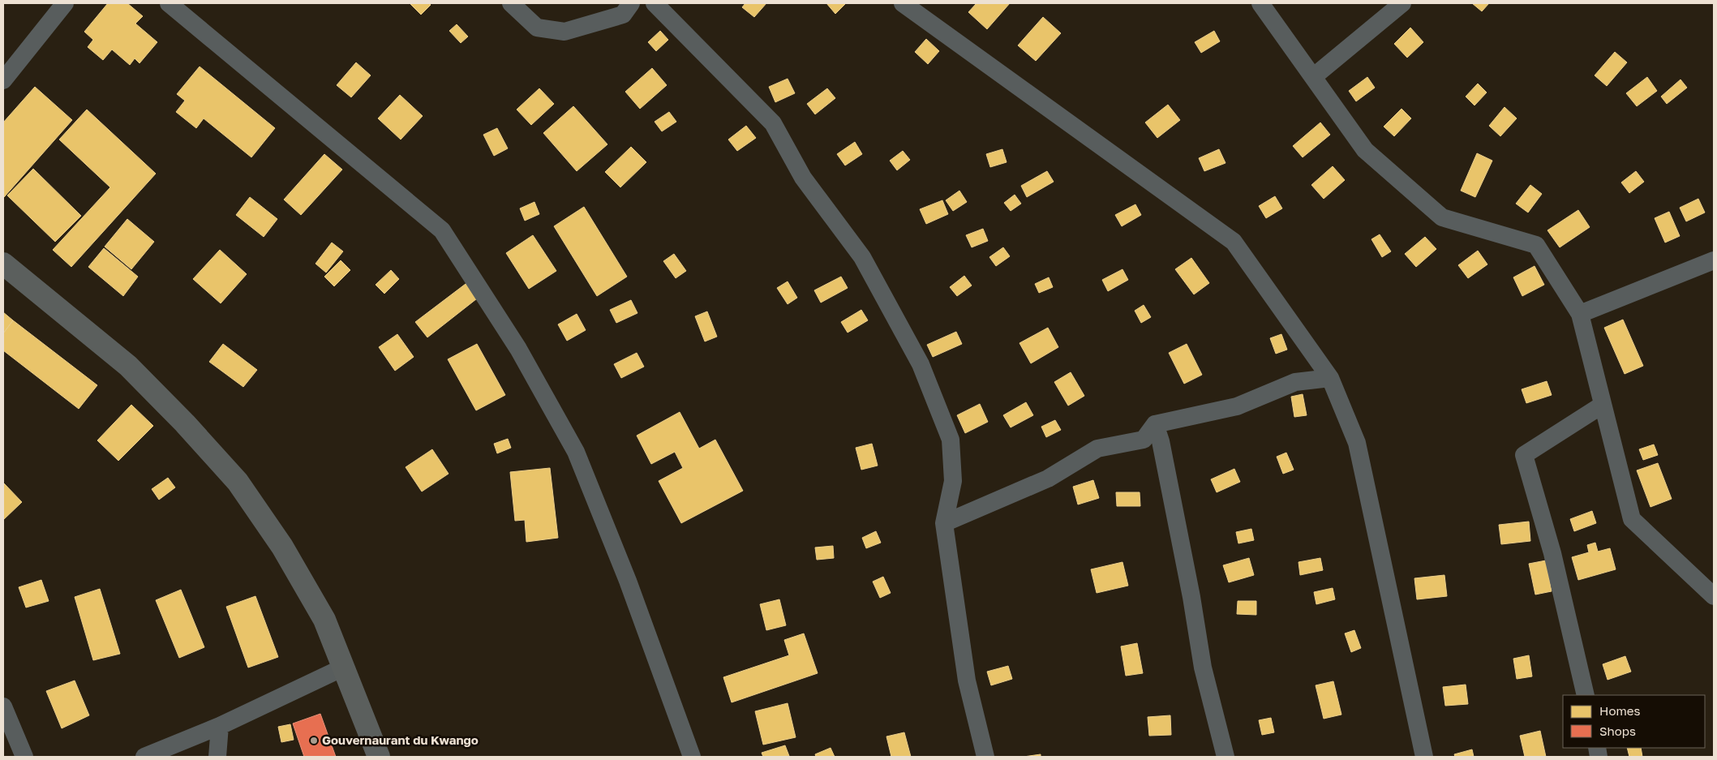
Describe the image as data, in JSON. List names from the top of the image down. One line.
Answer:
{"places":["Gouvernaurant du Kwango"],"legend":["Homes","Shops"]}
